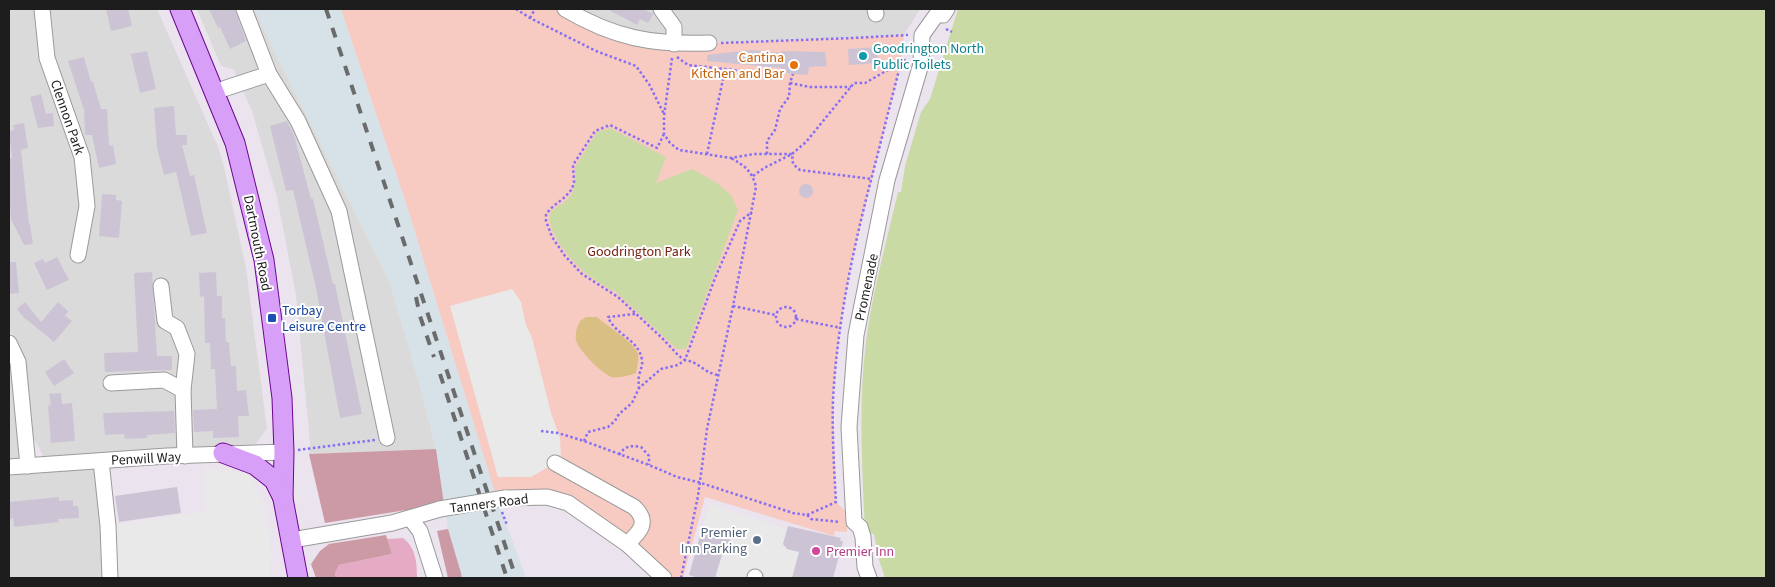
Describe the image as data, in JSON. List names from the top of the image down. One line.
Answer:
{"streets":{"main road":["Dartmouth Road"],"street":["Clennon Park","Promenade","Penwill Way","Tanners Road"]},"crossings":[["Dartmouth Road","Penwill Way"],["Dartmouth Road","Tanners Road"]],"parks":["Goodrington Park"],"places":{"other":["Goodrington North Public Toilets","Cantina Kitchen and Bar","Premier Inn Parking","Premier Inn"],"transit":["Torbay Leisure Centre"]}}
